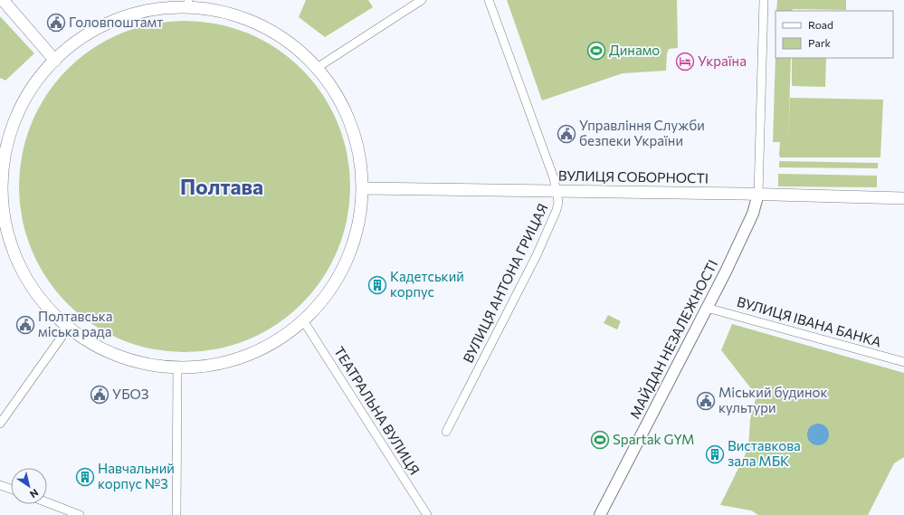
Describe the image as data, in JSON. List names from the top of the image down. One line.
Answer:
{"streets":{"main road":["ВУЛИЦЯ СОБОРНОСТІ"],"street":["ВУЛИЦЯ АНТОНА ГРИЦАЯ","ВУЛИЦЯ ІВАНА БАНКА","МАЙДАН НЕЗАЛЕЖНОСТІ","ТЕАТРАЛЬНА ВУЛИЦЯ"]},"crossings":[["ВУЛИЦЯ СОБОРНОСТІ","ВУЛИЦЯ АНТОНА ГРИЦАЯ"],["ВУЛИЦЯ СОБОРНОСТІ","МАЙДАН НЕЗАЛЕЖНОСТІ"],["ВУЛИЦЯ ІВАНА БАНКА","МАЙДАН НЕЗАЛЕЖНОСТІ"]],"districts":["Полтава"],"places":{"public building":["Головпоштамт","Управління Служби безпеки України","Полтавська міська рада","УБОЗ","Міський будинок культури"],"sports":["Динамо","Spartak GYM"],"hotel":["Україна"],"building":["Кадетський корпус","Виставкова зала МБК","Навчальний корпус №3"]},"legend":["Road","Park"],"north":"bottom right"}
